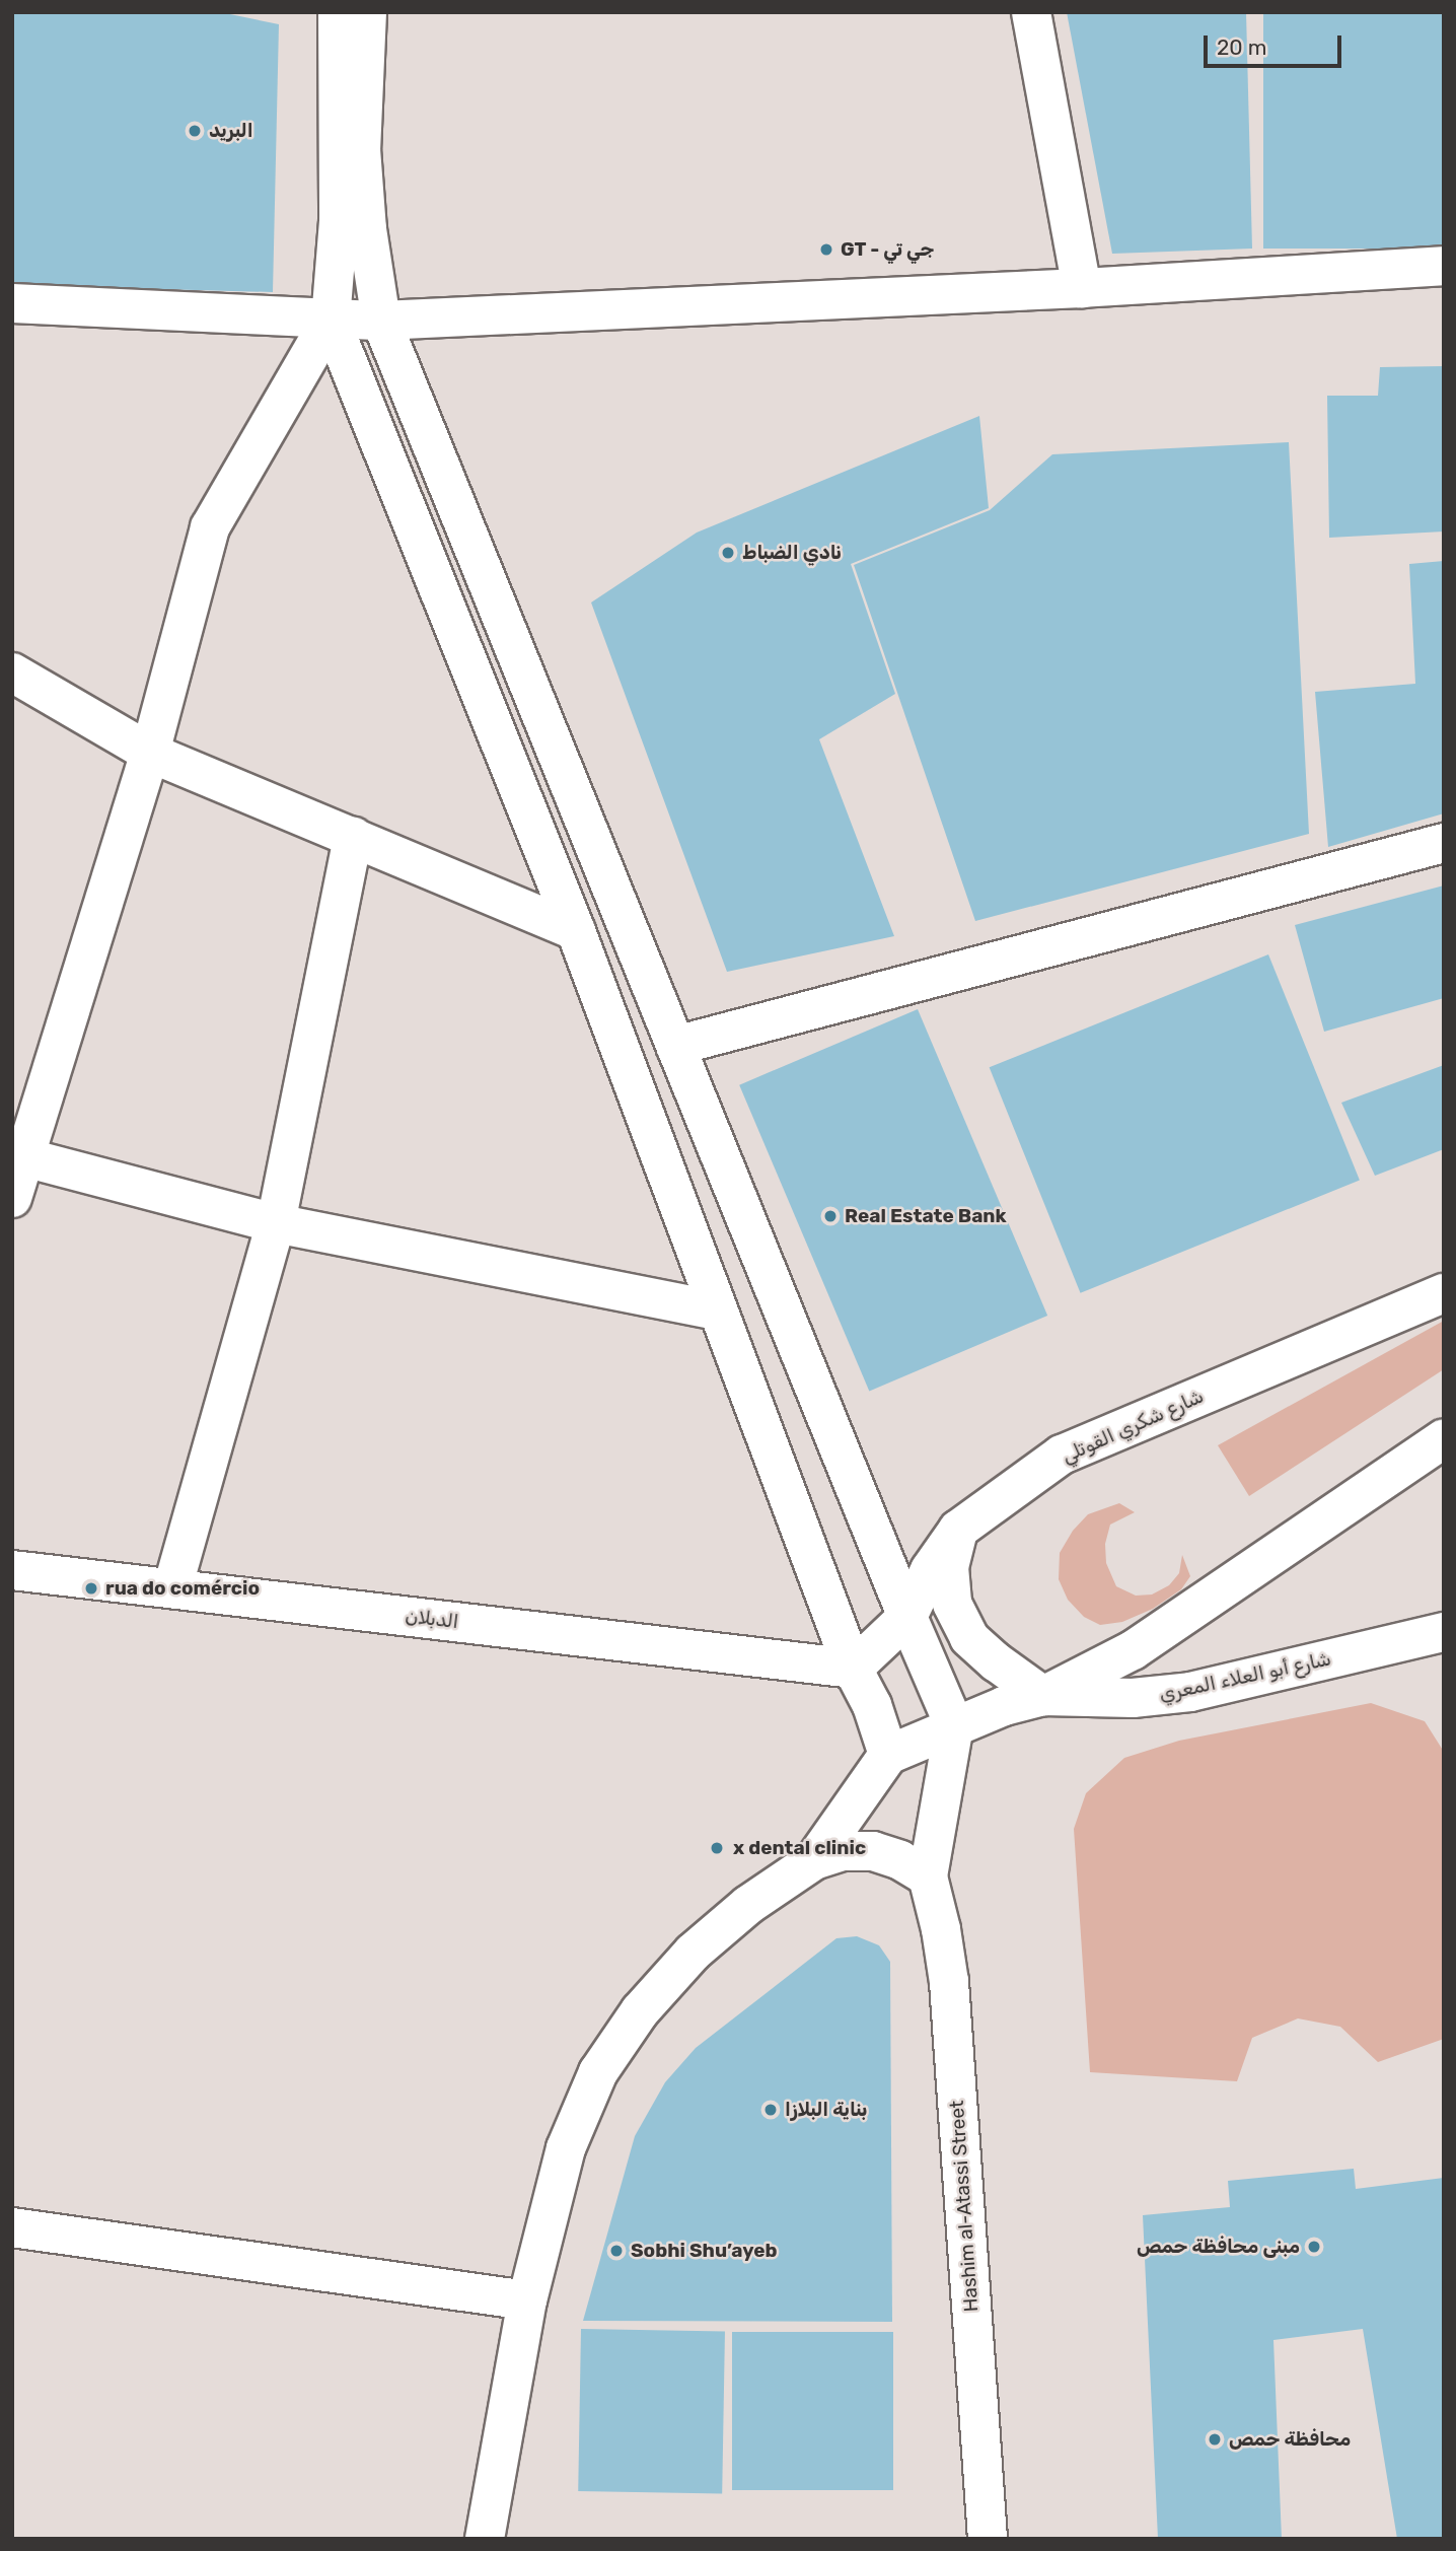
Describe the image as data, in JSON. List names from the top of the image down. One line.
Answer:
{"streets":{"street":["شارع شكري القوتلي","الدبلان","شارع أبو العلاء المعري","Hashim al-Atassi Street"]},"crossings":[["شارع شكري القوتلي","الدبلان"]],"places":["البريد","GT - جي تي","نادي الضباط","Real Estate Bank","rua do comércio","x dental clinic","بناية البلازا","مبنى محافظة حمص","Sobhi Shu’ayeb","محافظة حمص"],"scale_bar":"20 m"}
